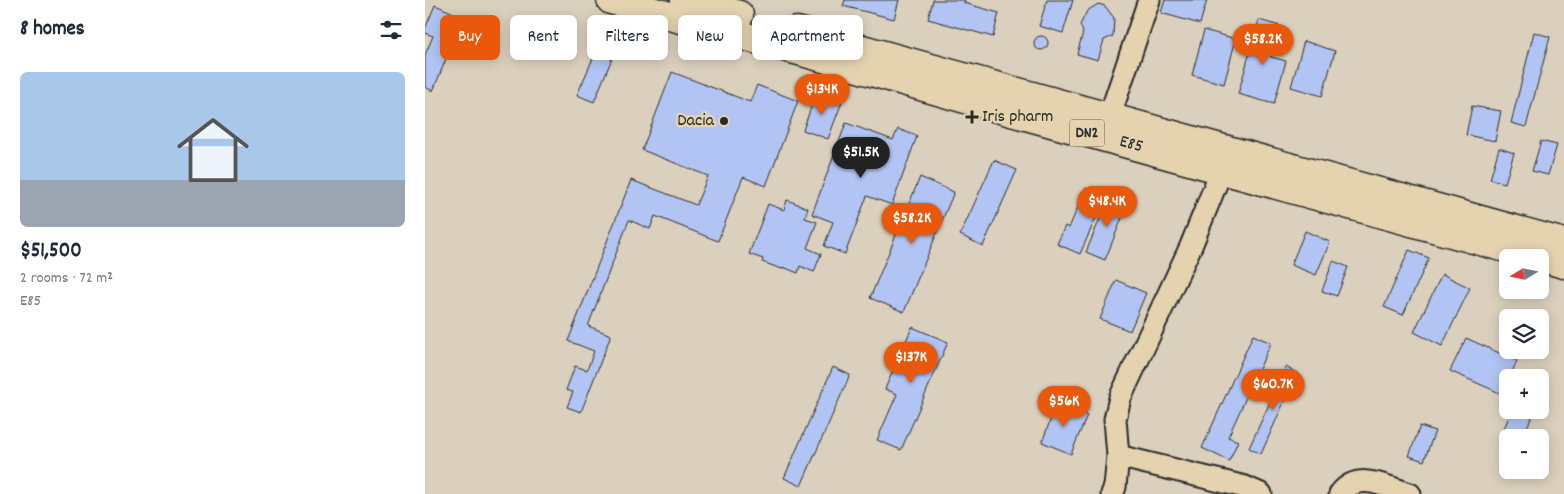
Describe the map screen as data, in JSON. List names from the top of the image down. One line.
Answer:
{"streets":{"main road":["DN2","E85"]},"places":{"health":["Iris pharm"],"other":["Dacia"]},"north":"left","page":{"heading":"8 homes","chip":["Buy","Rent","Filters","New","Apartment"],"price":["$58.2K","$134K","$51.5K","$48.4K","$58.2K","$137K","$60.7K","$56K"],"list":[{"name":"$51,500","note":"2 rooms · 72 m² · E85"}],"map_buttons":["+","−"]}}
